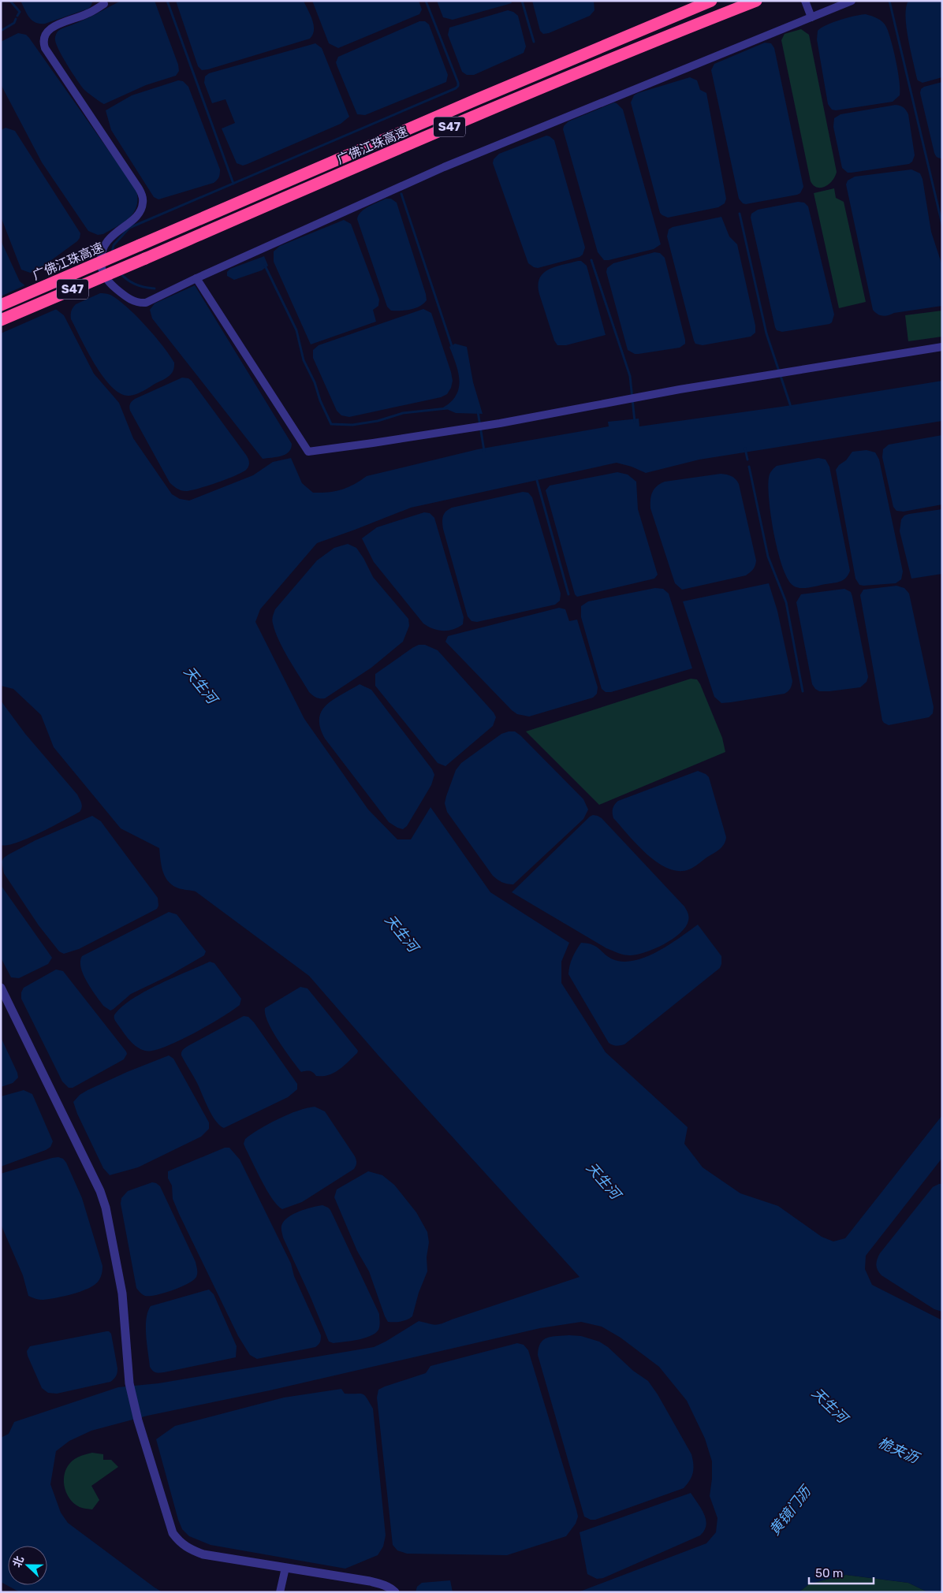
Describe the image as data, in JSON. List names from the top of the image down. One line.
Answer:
{"streets":{"highway":["S47","广佛江珠高速"]},"water":["天生河","桅夹沥","黄镜门沥"],"scale_bar":"50 m","north":"left"}
